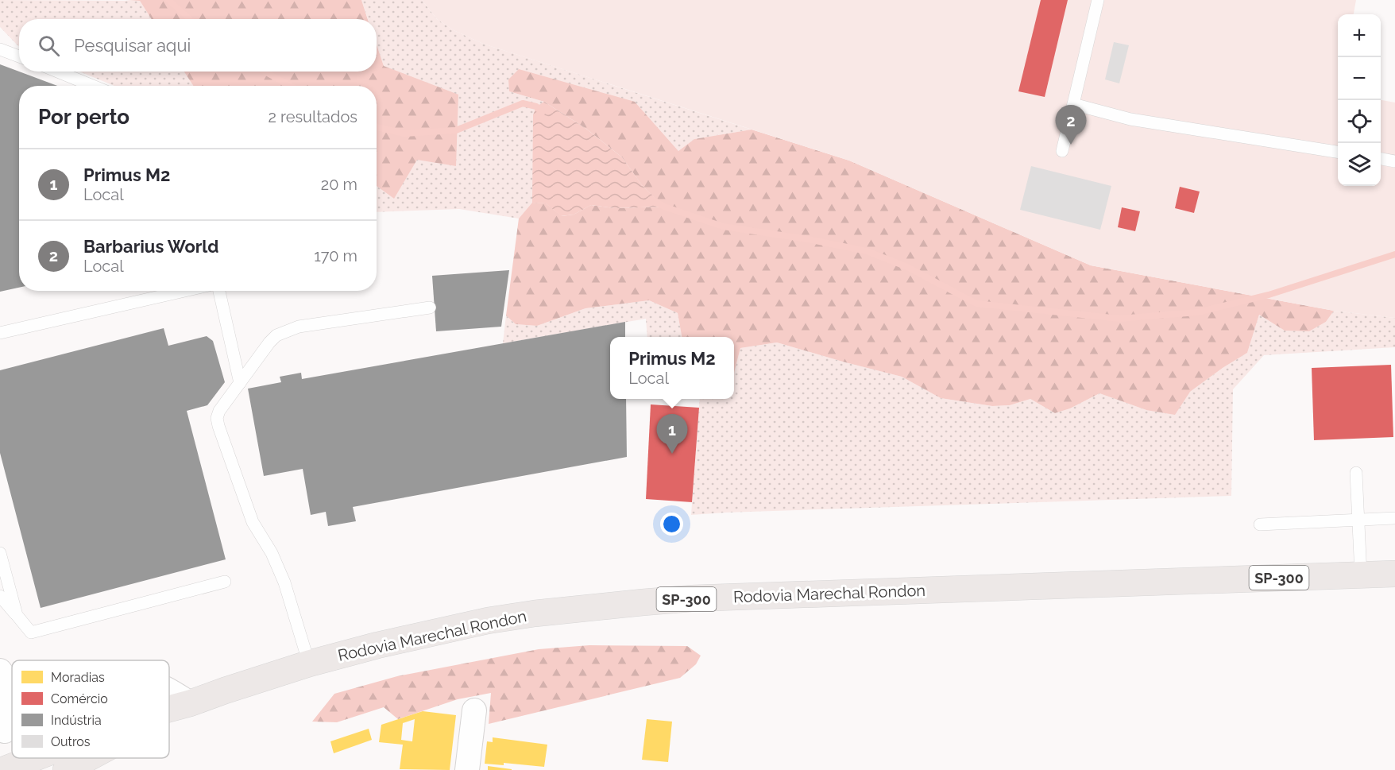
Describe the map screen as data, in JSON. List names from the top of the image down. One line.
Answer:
{"streets":{"main road":["SP-300","Rodovia Marechal Rondon"]},"legend":["Moradias","Comércio","Indústria","Outros"],"page":{"map_buttons":["+","−"],"search":"Pesquisar aqui","heading":["Por perto","2 resultados"],"pins":["2","1"],"list":[{"mark":"1","name":"Primus M2","note":"Local","value":"20 m"},{"mark":"2","name":"Barbarius World","note":"Local","value":"170 m"}],"popup":["Primus M2","Local"]}}
